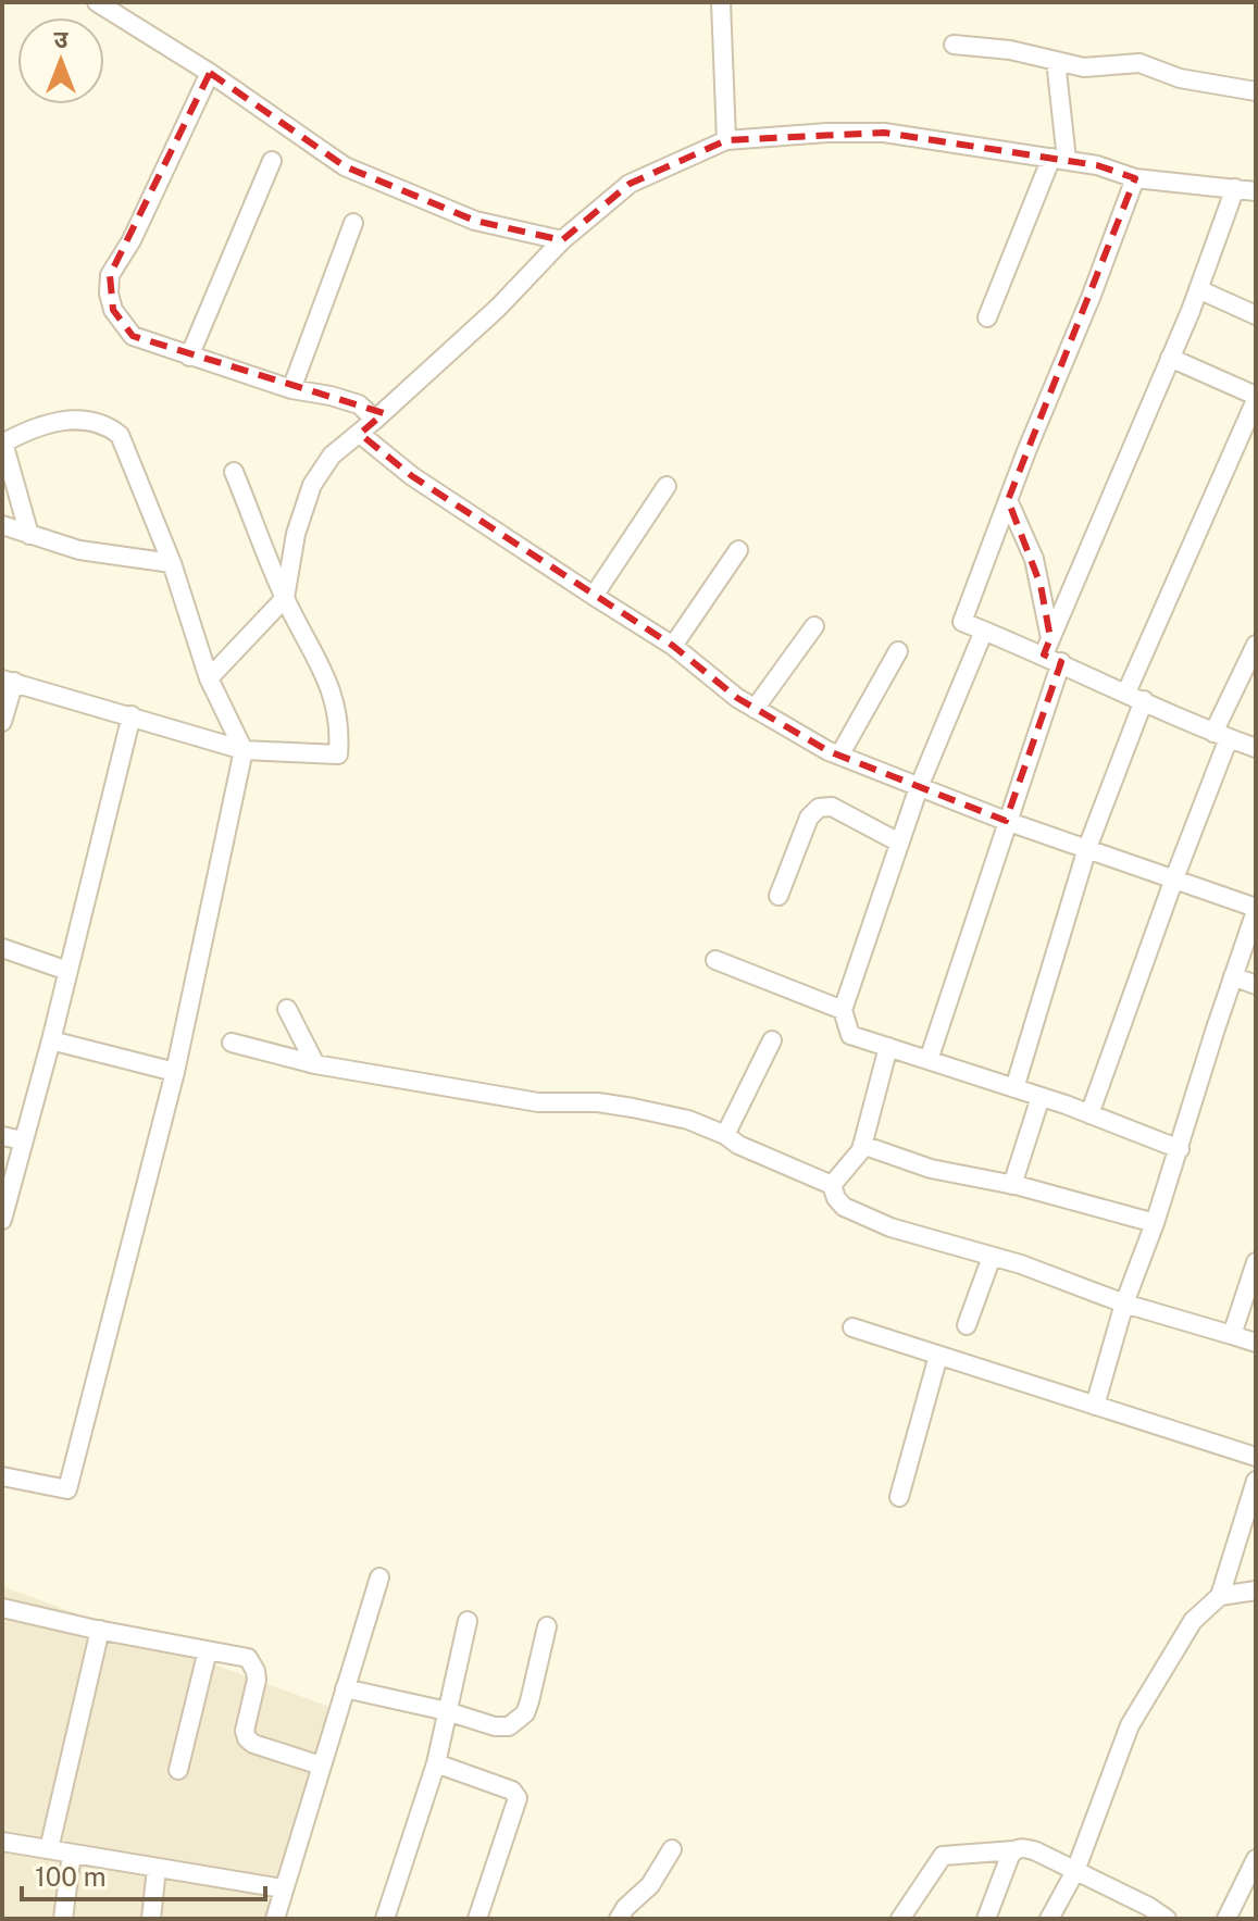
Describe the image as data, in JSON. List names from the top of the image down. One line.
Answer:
{"scale_bar":"100 m","north":"top"}
